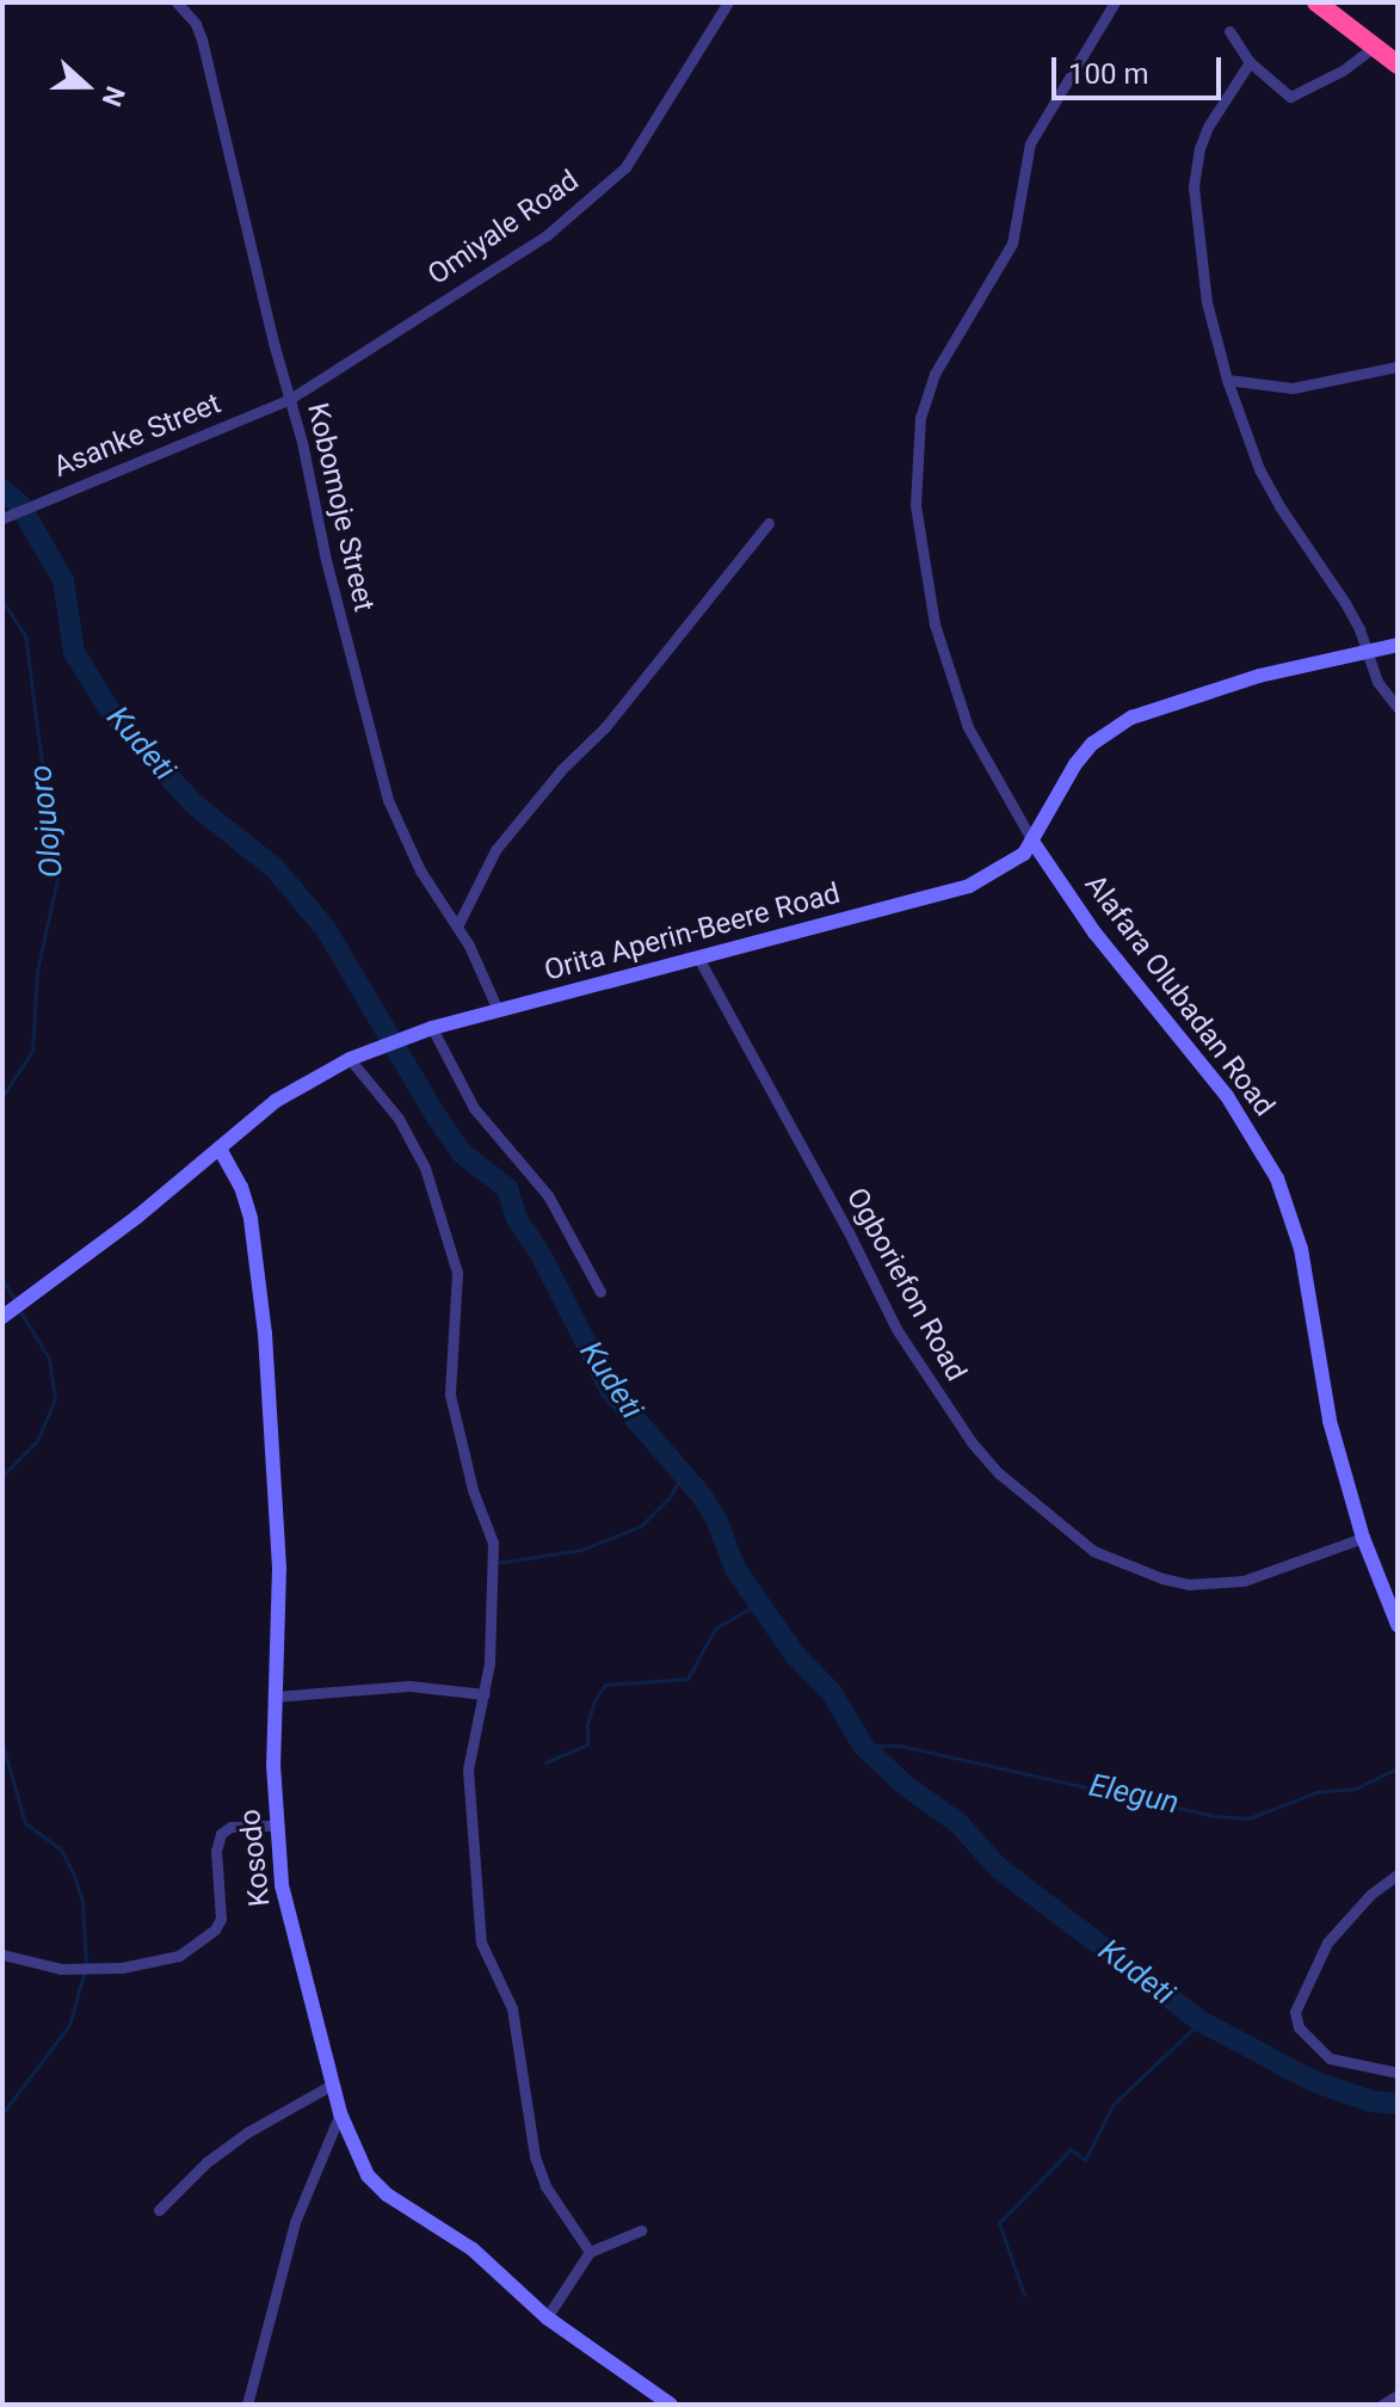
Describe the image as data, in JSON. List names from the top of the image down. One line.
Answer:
{"streets":{"main road":["Orita Aperin-Beere Road","Alafara Olubadan Road","Kosodo"],"street":["Omiyale Road","Asanke Street","Kobomoje Street","Ogboriefon Road"]},"crossings":[["Omiyale Road","Asanke Street"],["Omiyale Road","Kobomoje Street"],["Asanke Street","Kobomoje Street"],["Kobomoje Street","Orita Aperin-Beere Road"],["Orita Aperin-Beere Road","Alafara Olubadan Road"],["Orita Aperin-Beere Road","Ogboriefon Road"],["Orita Aperin-Beere Road","Kosodo"],["Alafara Olubadan Road","Ogboriefon Road"]],"water":["Kudeti","Olojuoro","Elegun"],"scale_bar":"100 m","north":"right"}
